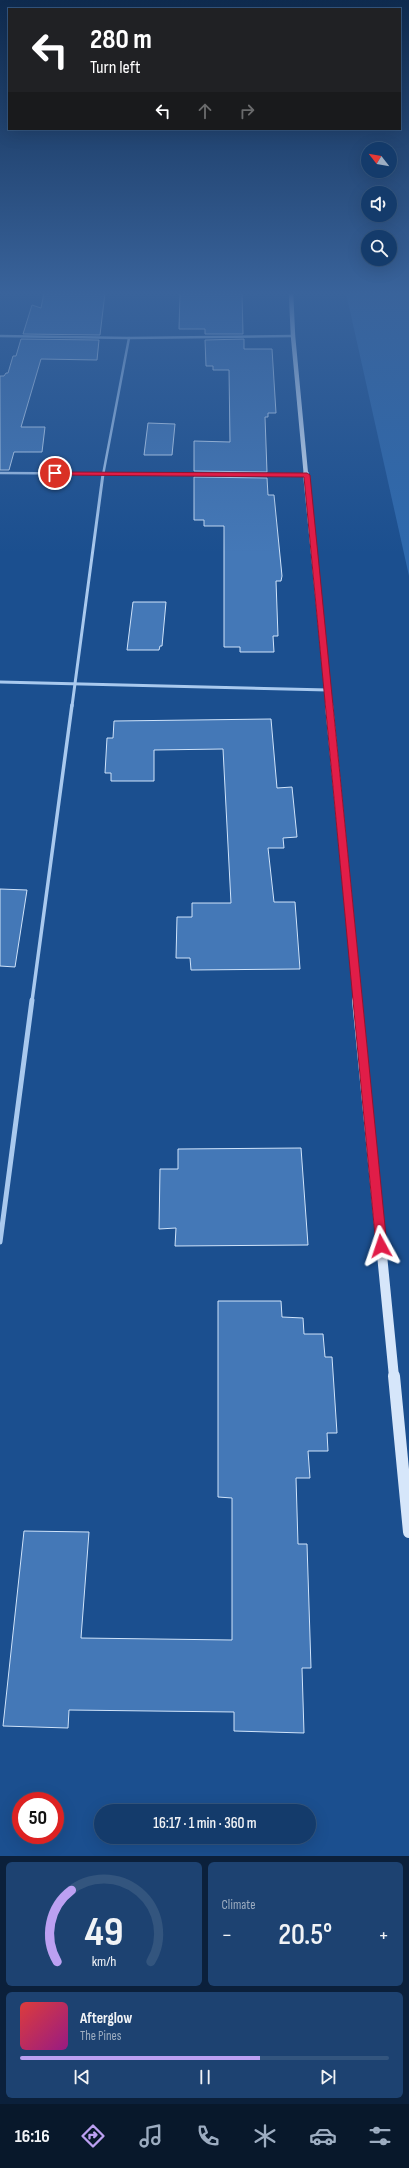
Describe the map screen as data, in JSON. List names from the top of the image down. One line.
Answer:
{"north":"top left","page":{"turn":["280 m","Turn left"],"limit":"50","trip":"16:17 · 1 min · 360 m","tile":"Climate","heat":["−","20.5°","+"],"song":["Afterglow","The Pines"],"tabs":"16:16","gauge":["49","km/h"]}}
